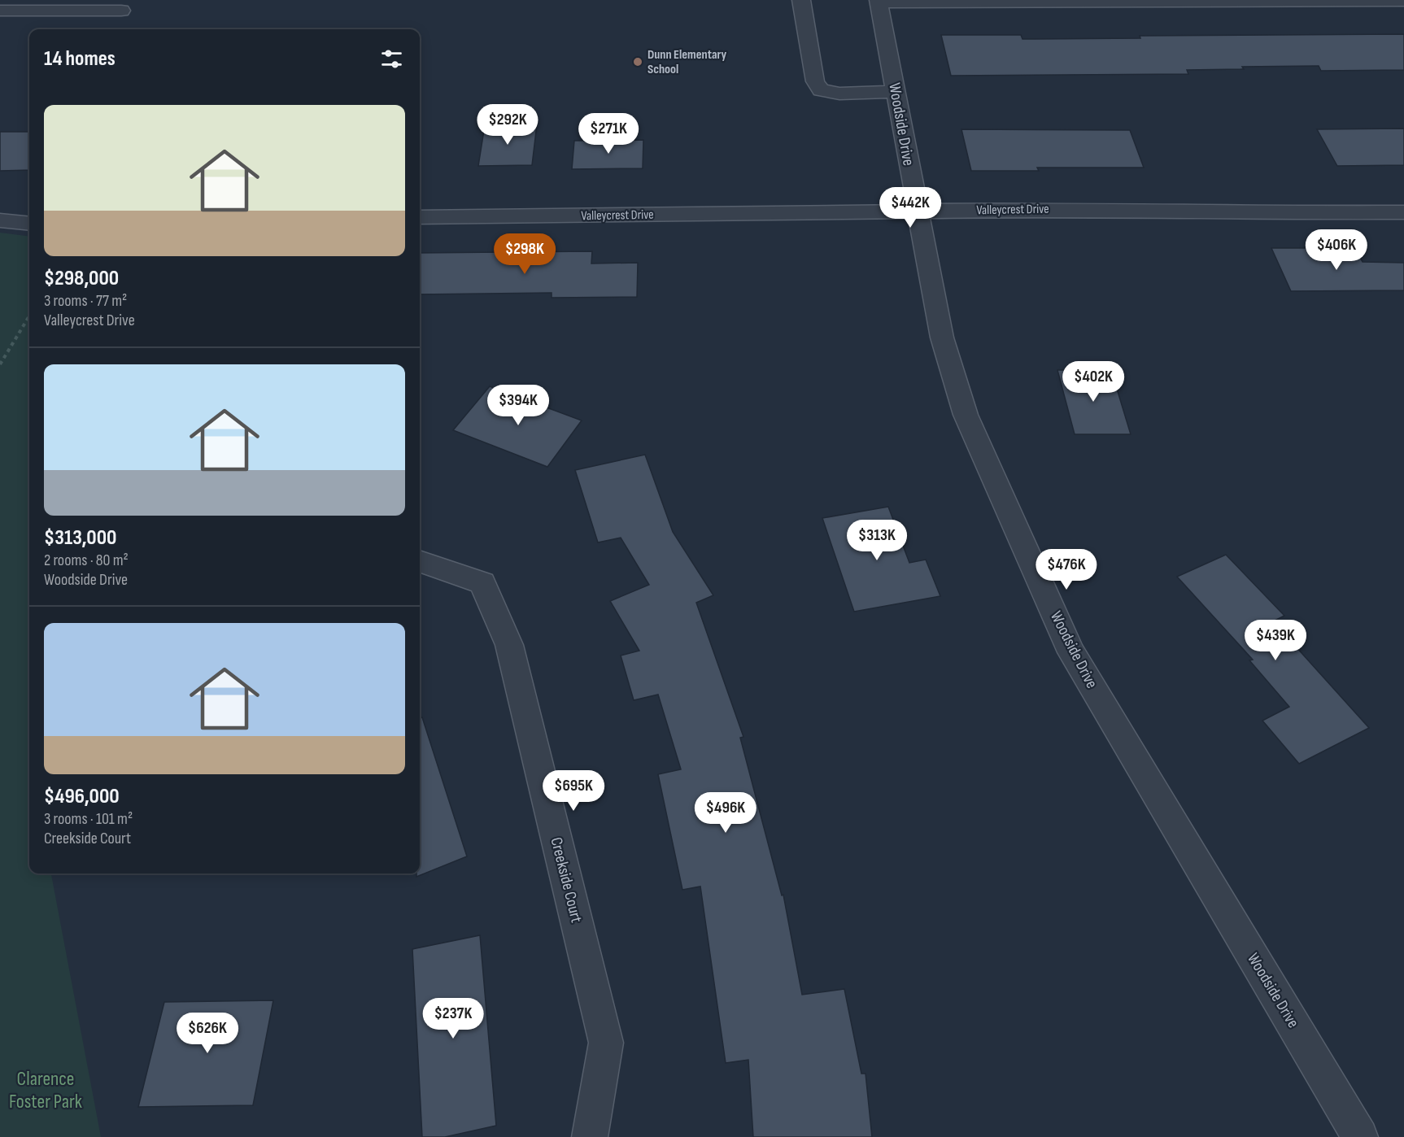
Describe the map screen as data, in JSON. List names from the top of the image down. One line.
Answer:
{"streets":{"street":["Woodside Drive","Valleycrest Drive","Creekside Court"]},"crossings":[["Woodside Drive","Valleycrest Drive"]],"parks":["Clarence Foster Park"],"places":["Dunn Elementary School"],"page":{"heading":"14 homes","list":[{"name":"$298,000","note":"3 rooms · 77 m² · Valleycrest Drive"},{"name":"$313,000","note":"2 rooms · 80 m² · Woodside Drive"},{"name":"$496,000","note":"3 rooms · 101 m² · Creekside Court"}],"price":["$292K","$271K","$442K","$406K","$298K","$402K","$394K","$313K","$476K","$439K","$695K","$496K","$237K","$626K"]}}
